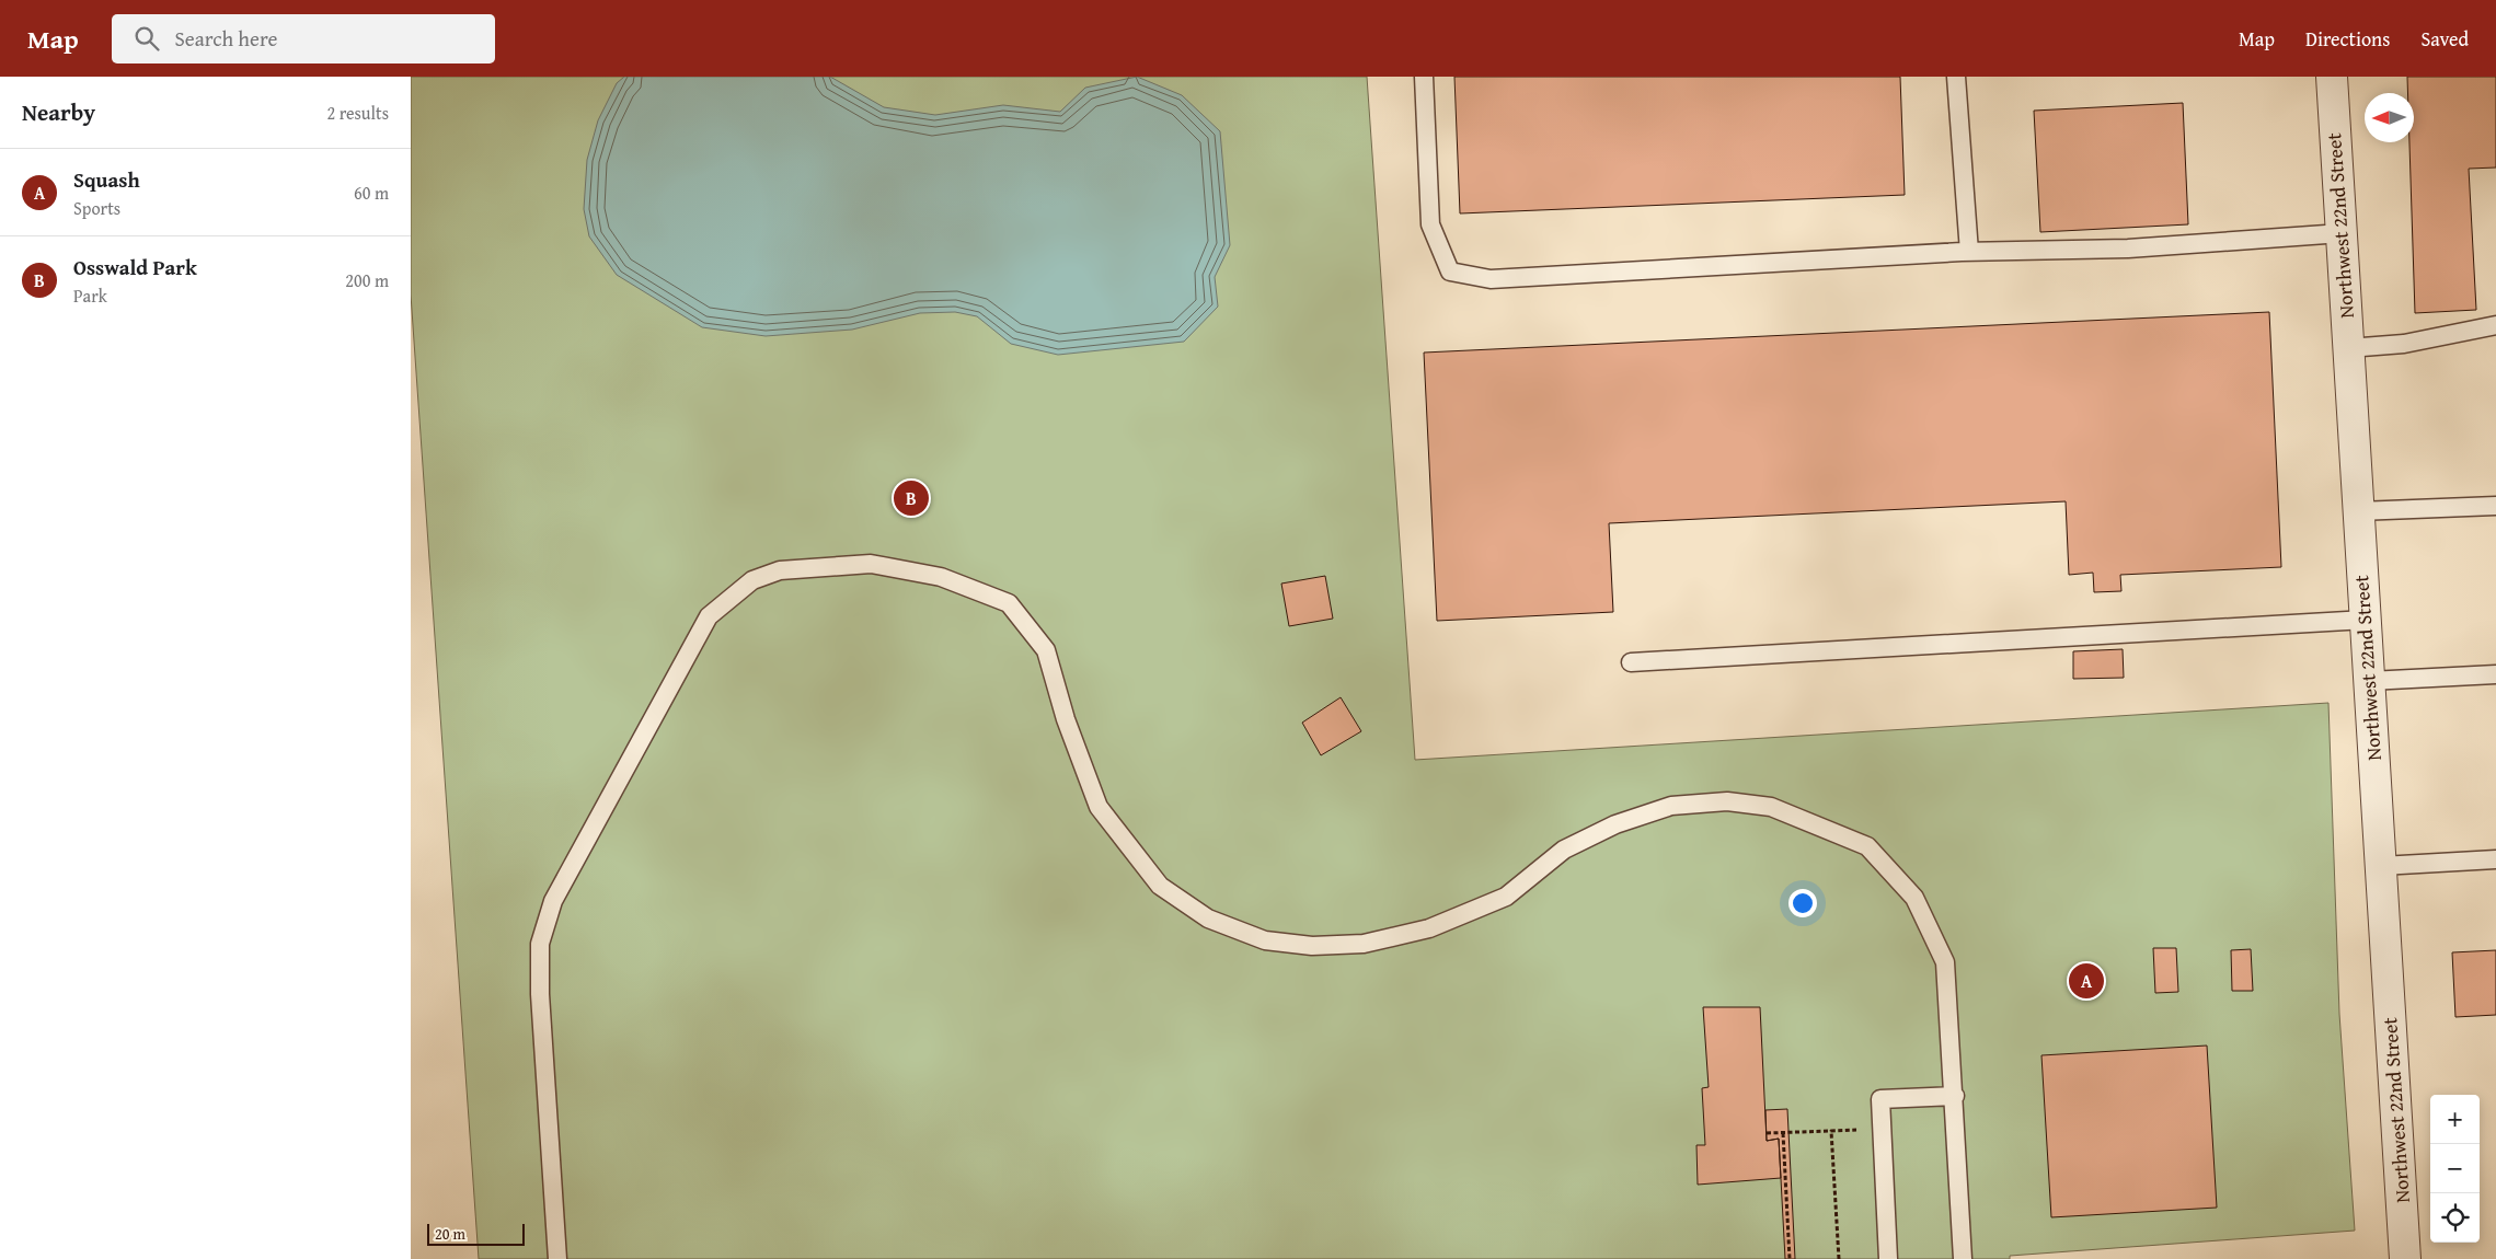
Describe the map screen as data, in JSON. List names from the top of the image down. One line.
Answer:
{"streets":{"street":["Northwest 22nd Street"]},"scale_bar":"20 m","north":"left","page":{"header":"Map","search":"Search here","nav":["Map","Directions","Saved"],"heading":["Nearby","2 results"],"list":[{"mark":"A","name":"Squash","note":"Sports","value":"60 m"},{"mark":"B","name":"Osswald Park","note":"Park","value":"200 m"}],"pins":["B","A"],"map_buttons":["+","−"],"scale":"20 m"}}
